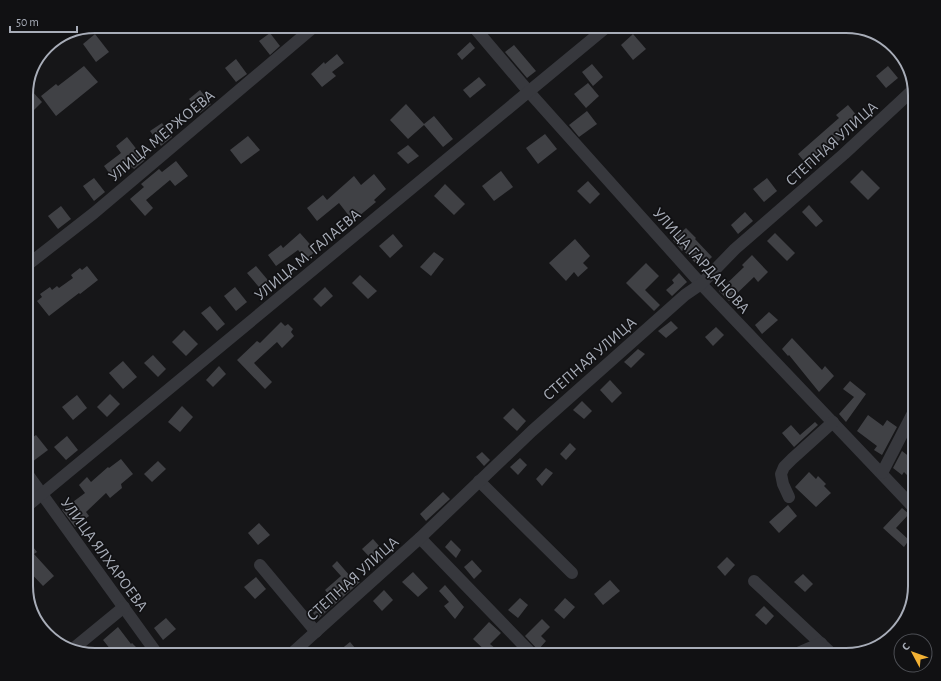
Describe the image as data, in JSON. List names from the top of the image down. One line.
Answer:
{"streets":{"street":["УЛИЦА МЕРЖОЕВА","СТЕПНАЯ УЛИЦА","УЛИЦА М. ГАЛАЕВА","УЛИЦА ГАРДАНОВА","УЛИЦА ЯЛХАРОЕВА"]},"crossings":[["СТЕПНАЯ УЛИЦА","УЛИЦА ГАРДАНОВА"],["УЛИЦА М. ГАЛАЕВА","УЛИЦА ГАРДАНОВА"],["УЛИЦА М. ГАЛАЕВА","УЛИЦА ЯЛХАРОЕВА"]],"scale_bar":"50 m","north":"top left"}
